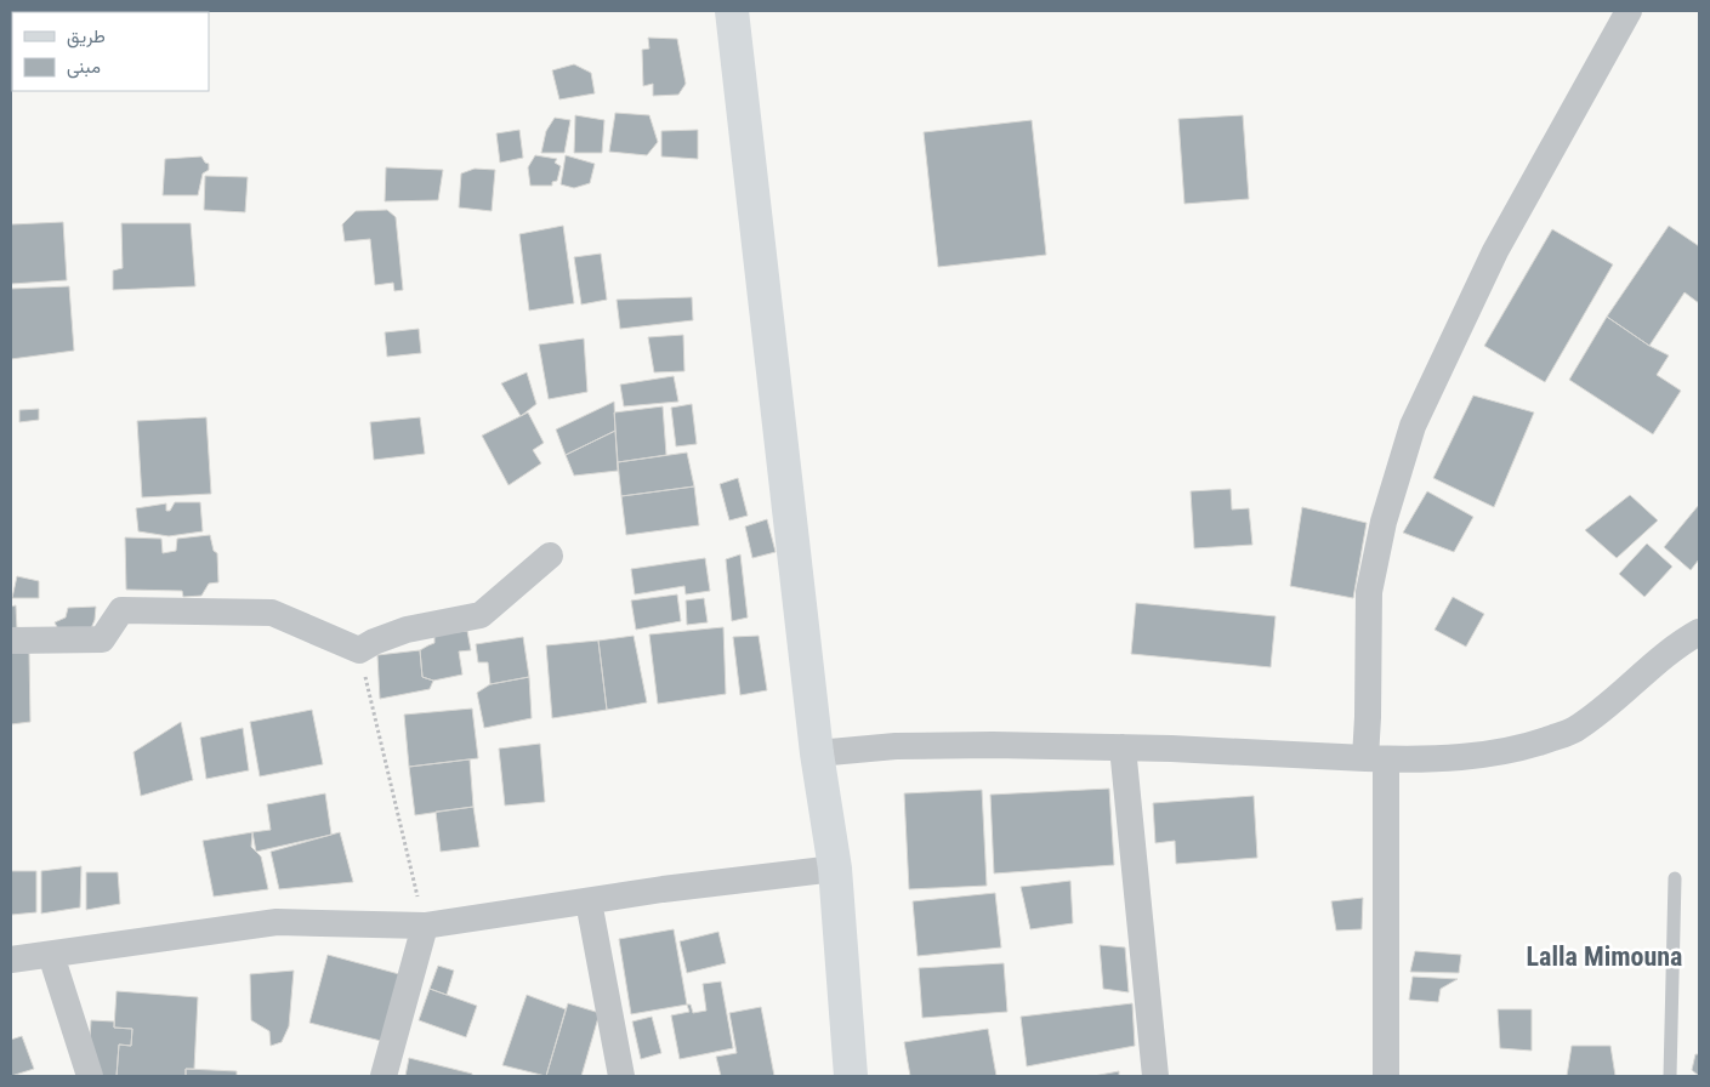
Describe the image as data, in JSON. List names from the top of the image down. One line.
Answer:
{"districts":["Lalla Mimouna"],"legend":["طريق","مبنى"]}
